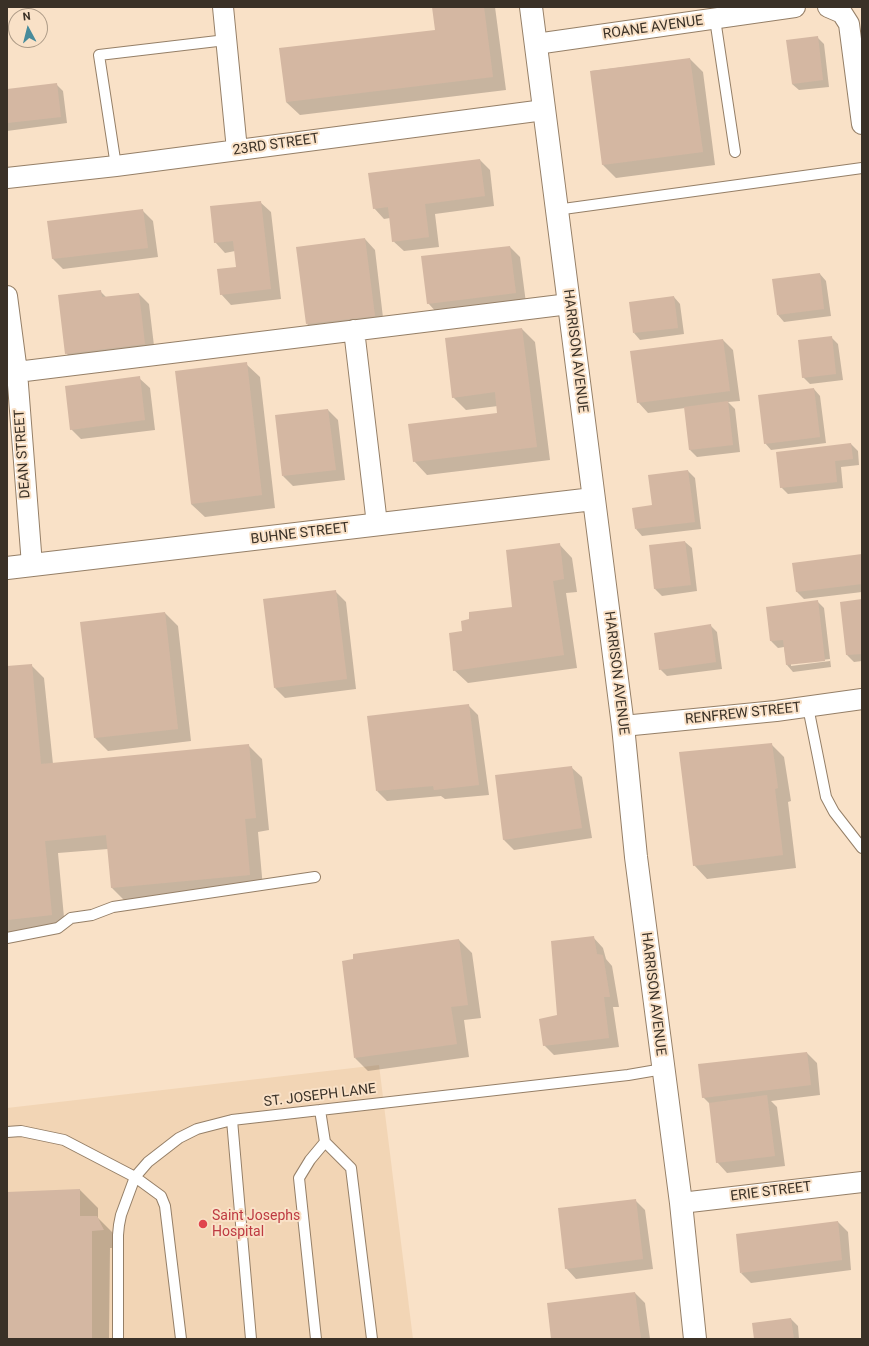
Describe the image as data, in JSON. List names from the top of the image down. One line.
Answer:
{"streets":{"main road":["HARRISON AVENUE","BUHNE STREET"],"street":["ROANE AVENUE","23RD STREET","DEAN STREET","RENFREW STREET","ERIE STREET"],"lane":["ST. JOSEPH LANE"]},"crossings":[["ROANE AVENUE","HARRISON AVENUE"],["23RD STREET","HARRISON AVENUE"],["HARRISON AVENUE","BUHNE STREET"],["HARRISON AVENUE","RENFREW STREET"],["HARRISON AVENUE","ST. JOSEPH LANE"],["HARRISON AVENUE","ERIE STREET"],["DEAN STREET","BUHNE STREET"]],"places":["Saint Josephs Hospital"],"north":"top"}
